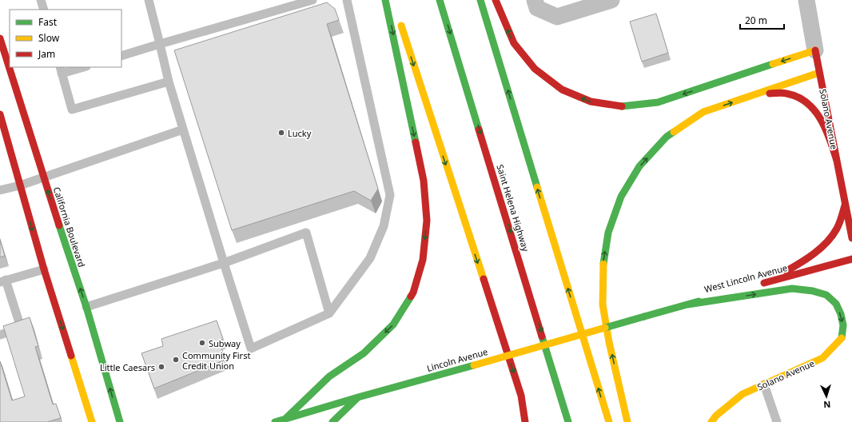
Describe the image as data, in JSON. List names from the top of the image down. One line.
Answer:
{"streets":{"main road":["Solano Avenue","Saint Helena Highway","California Boulevard","West Lincoln Avenue","Lincoln Avenue"]},"crossings":[["Solano Avenue","West Lincoln Avenue"],["West Lincoln Avenue","Lincoln Avenue"]],"places":["Lucky","Subway","Community First Credit Union","Little Caesars"],"legend":["Fast","Slow","Jam"],"scale_bar":"20 m","north":"bottom"}
